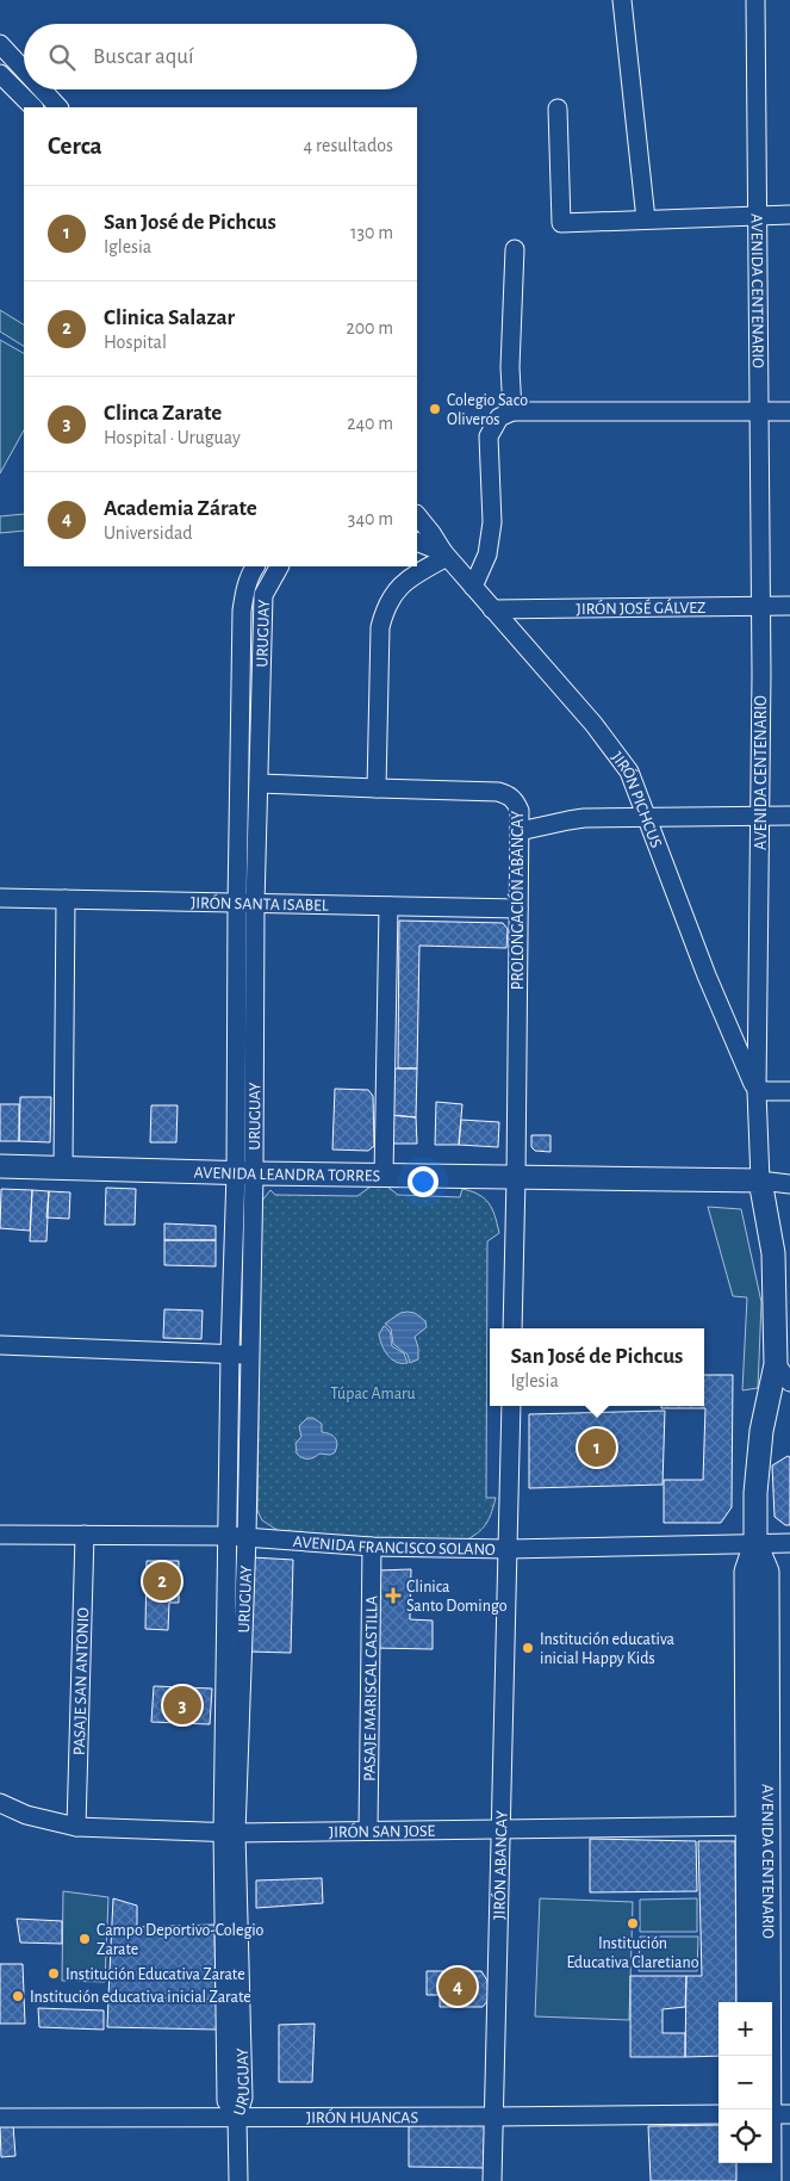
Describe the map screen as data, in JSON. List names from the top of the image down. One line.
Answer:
{"streets":{"main road":["AVENIDA CENTENARIO","AVENIDA LEANDRA TORRES"],"street":["JIRÓN JOSÉ GÁLVEZ","URUGUAY","JIRÓN PICHCUS","PROLONGACIÓN ABANCAY","JIRÓN SANTA ISABEL","AVENIDA FRANCISCO SOLANO","PASAJE SAN ANTONIO","PASAJE MARISCAL CASTILLA","JIRÓN SAN JOSE","JIRÓN ABANCAY","JIRÓN HUANCAS"]},"crossings":[["AVENIDA CENTENARIO","JIRÓN JOSÉ GÁLVEZ"],["AVENIDA CENTENARIO","JIRÓN PICHCUS"],["AVENIDA CENTENARIO","AVENIDA LEANDRA TORRES"],["AVENIDA CENTENARIO","AVENIDA FRANCISCO SOLANO"],["AVENIDA CENTENARIO","JIRÓN SAN JOSE"],["JIRÓN JOSÉ GÁLVEZ","JIRÓN PICHCUS"],["URUGUAY","JIRÓN SANTA ISABEL"],["URUGUAY","AVENIDA LEANDRA TORRES"],["URUGUAY","AVENIDA FRANCISCO SOLANO"],["URUGUAY","JIRÓN SAN JOSE"],["URUGUAY","JIRÓN HUANCAS"],["PROLONGACIÓN ABANCAY","JIRÓN SANTA ISABEL"],["PROLONGACIÓN ABANCAY","AVENIDA LEANDRA TORRES"],["AVENIDA FRANCISCO SOLANO","PASAJE SAN ANTONIO"],["AVENIDA FRANCISCO SOLANO","PASAJE MARISCAL CASTILLA"],["AVENIDA FRANCISCO SOLANO","JIRÓN ABANCAY"],["PASAJE SAN ANTONIO","JIRÓN SAN JOSE"],["PASAJE MARISCAL CASTILLA","JIRÓN SAN JOSE"],["JIRÓN SAN JOSE","JIRÓN ABANCAY"],["JIRÓN ABANCAY","JIRÓN HUANCAS"]],"parks":["Túpac Amaru"],"places":{"other":["Colegio Saco Oliveros","Institución educativa inicial Happy Kids","Institución Educativa Claretiano","Campo Deportivo-Colegio Zarate","Institución Educativa Zarate","Institución educativa inicial Zarate"],"health":["Clinica Santo Domingo"]},"page":{"search":"Buscar aquí","heading":["Cerca","4 resultados"],"list":[{"mark":"1","name":"San José de Pichcus","note":"Iglesia","value":"130 m"},{"mark":"2","name":"Clinica Salazar","note":"Hospital","value":"200 m"},{"mark":"3","name":"Clinca Zarate","note":"Hospital · Uruguay","value":"240 m"},{"mark":"4","name":"Academia Zárate","note":"Universidad","value":"340 m"}],"popup":["San José de Pichcus","Iglesia"],"pins":["1","2","3","4"],"map_buttons":["+","−"]}}
